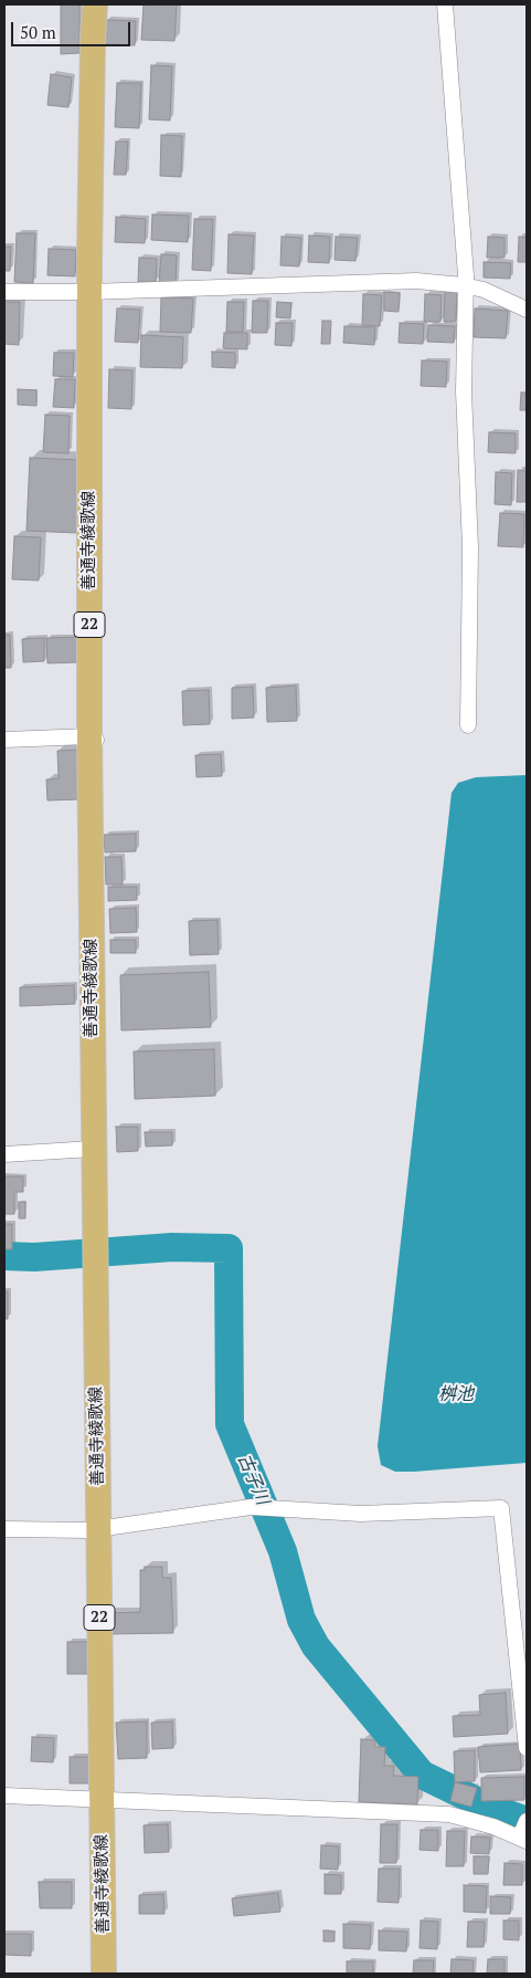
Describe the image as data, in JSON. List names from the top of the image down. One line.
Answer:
{"streets":{"main road":["善通寺綾歌線","22"]},"water":["桝池","古子川"],"scale_bar":"50 m"}
